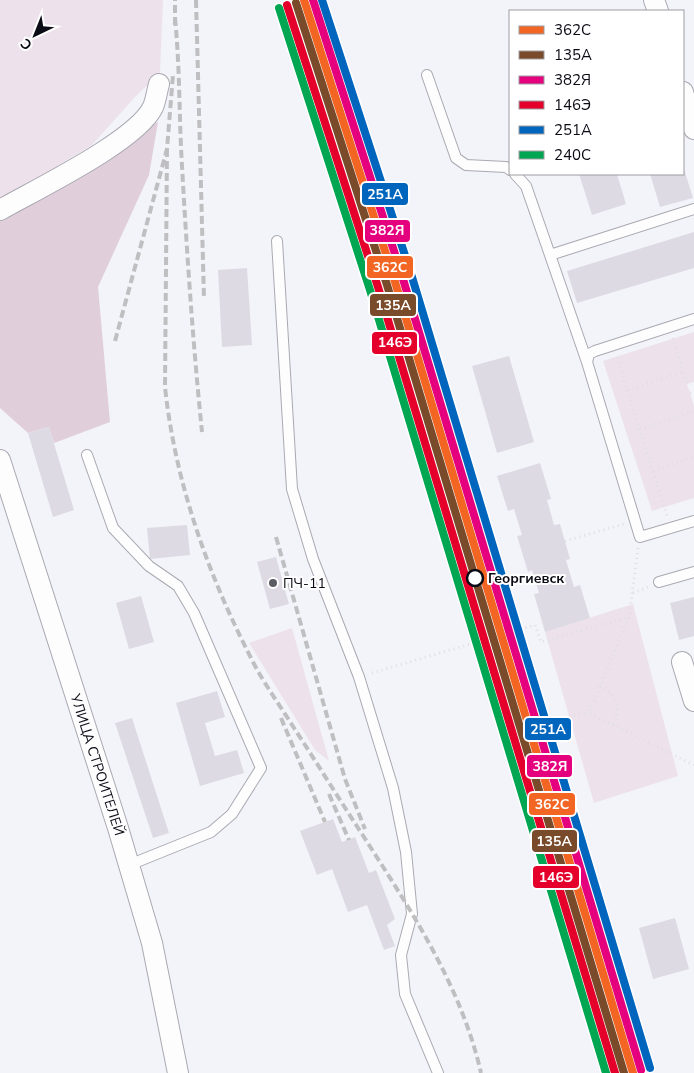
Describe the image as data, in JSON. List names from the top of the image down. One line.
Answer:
{"streets":{"street":["УЛИЦА СТРОИТЕЛЕЙ"]},"places":["Георгиевск","ПЧ-11"],"lines":["transit line 362С","transit line 382Я","transit line 251А","transit line 135А","transit line 146Э","transit line 240С"],"legend":["362С","135А","382Я","146Э","251А","240С"],"north":"bottom left"}
